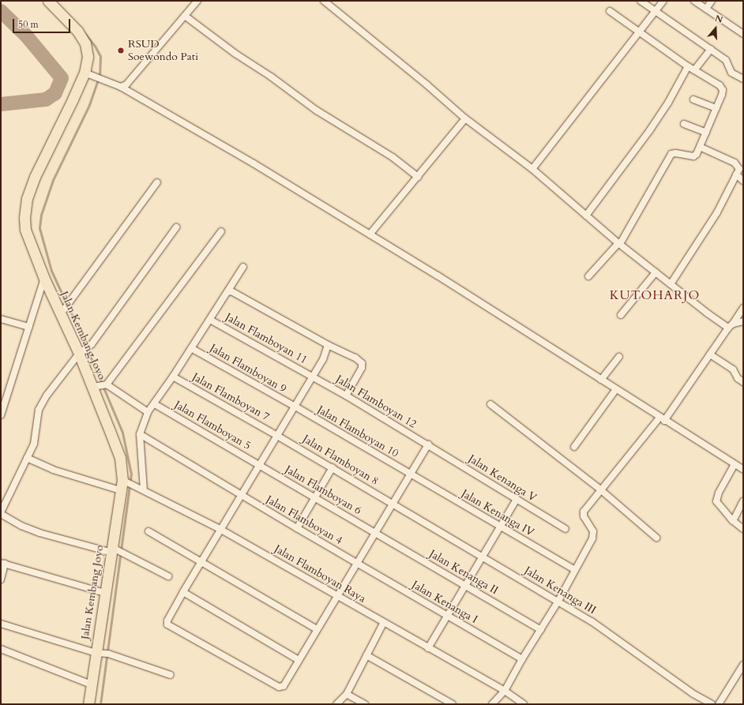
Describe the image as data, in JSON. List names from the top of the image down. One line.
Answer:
{"streets":{"main road":["Jalan Kembang Joyo"],"street":["Jalan Flamboyan 11","Jalan Flamboyan 9","Jalan Flamboyan 7","Jalan Flamboyan 12","Jalan Flamboyan 5","Jalan Flamboyan 10","Jalan Flamboyan 8","Jalan Kenanga V","Jalan Flamboyan 6","Jalan Kenanga IV","Jalan Flamboyan 4","Jalan Kenanga II","Jalan Flamboyan Raya","Jalan Kenanga III","Jalan Kenanga I"]},"crossings":[["Jalan Kembang Joyo","Jalan Flamboyan Raya"],["Jalan Flamboyan 11","Jalan Flamboyan 12"],["Jalan Flamboyan 9","Jalan Flamboyan 10"],["Jalan Flamboyan 7","Jalan Flamboyan 8"],["Jalan Flamboyan 12","Jalan Kenanga V"],["Jalan Flamboyan 5","Jalan Flamboyan 6"],["Jalan Flamboyan 10","Jalan Kenanga IV"],["Jalan Flamboyan 8","Jalan Kenanga III"],["Jalan Flamboyan 6","Jalan Kenanga II"],["Jalan Flamboyan 4","Jalan Kenanga I"]],"districts":["KUTOHARJO"],"places":["RSUD Soewondo Pati"],"scale_bar":"50 m","north":"top"}
